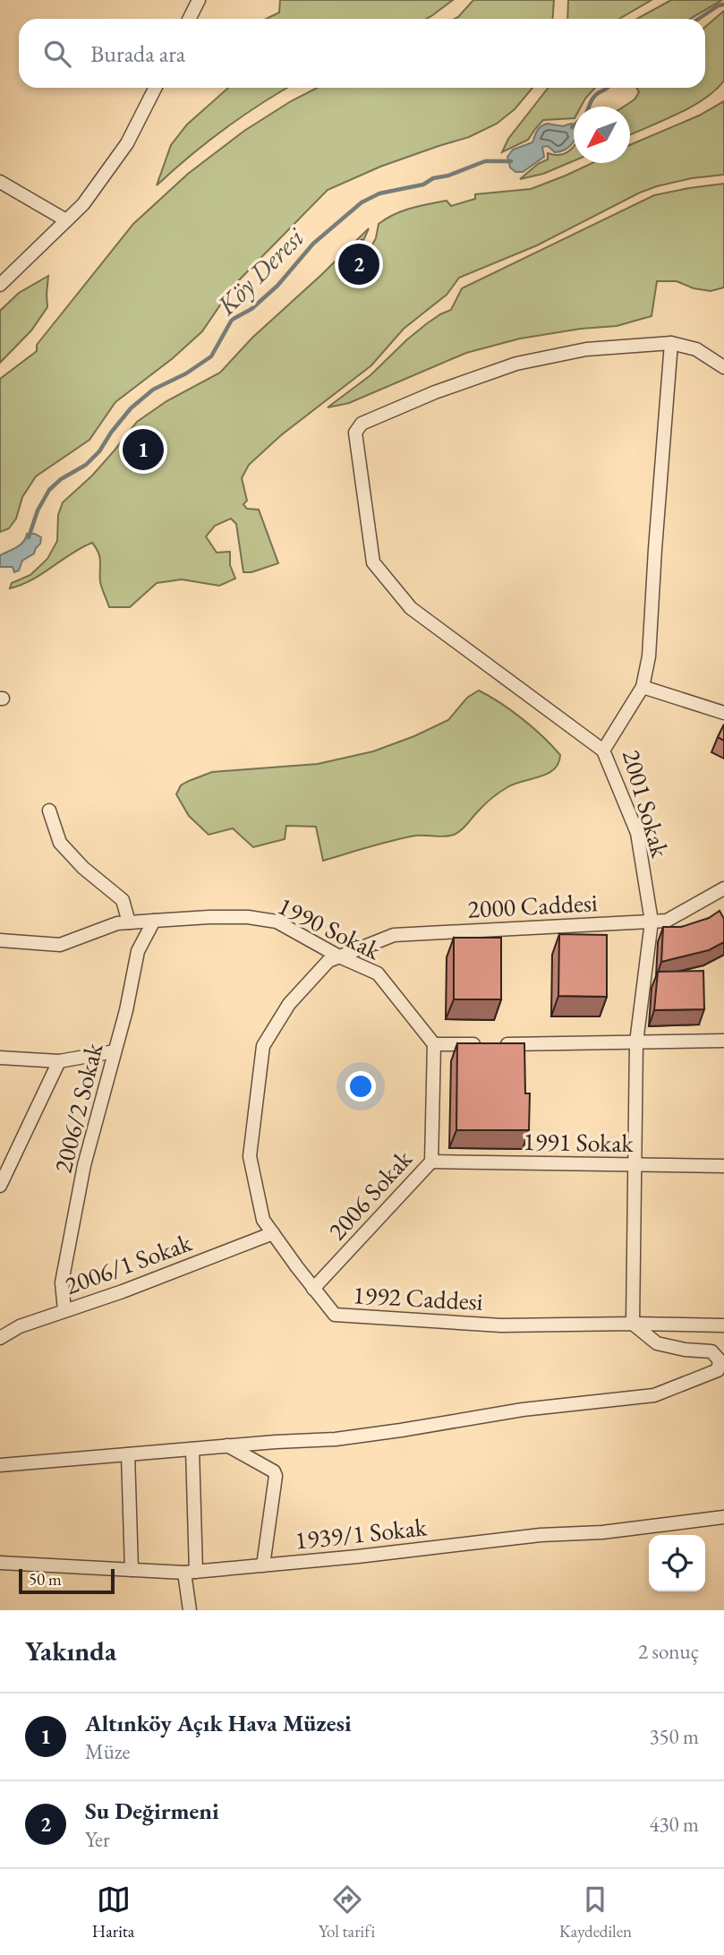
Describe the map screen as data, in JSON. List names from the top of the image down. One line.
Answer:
{"streets":{"street":["2001 Sokak","2000 Caddesi","1990 Sokak","2006/2 Sokak","1991 Sokak","2006 Sokak","2006/1 Sokak","1992 Caddesi","1939/1 Sokak"]},"crossings":[["2001 Sokak","2000 Caddesi"],["2001 Sokak","1991 Sokak"],["2001 Sokak","1992 Caddesi"],["2000 Caddesi","1990 Sokak"],["2000 Caddesi","1992 Caddesi"],["1990 Sokak","2006/2 Sokak"],["1990 Sokak","2006 Sokak"],["1990 Sokak","1992 Caddesi"],["2006/2 Sokak","2006/1 Sokak"],["1991 Sokak","2006 Sokak"],["2006 Sokak","1992 Caddesi"],["2006/1 Sokak","1992 Caddesi"]],"water":["Köy Deresi"],"scale_bar":"50 m","north":"bottom left","page":{"search":"Burada ara","pins":["2","1"],"scale":"50 m","heading":["Yakında","2 sonuç"],"list":[{"mark":"1","name":"Altınköy Açık Hava Müzesi","note":"Müze","value":"350 m"},{"mark":"2","name":"Su Değirmeni","note":"Yer","value":"430 m"}],"nav":["Harita","Yol tarifi","Kaydedilen"]}}
